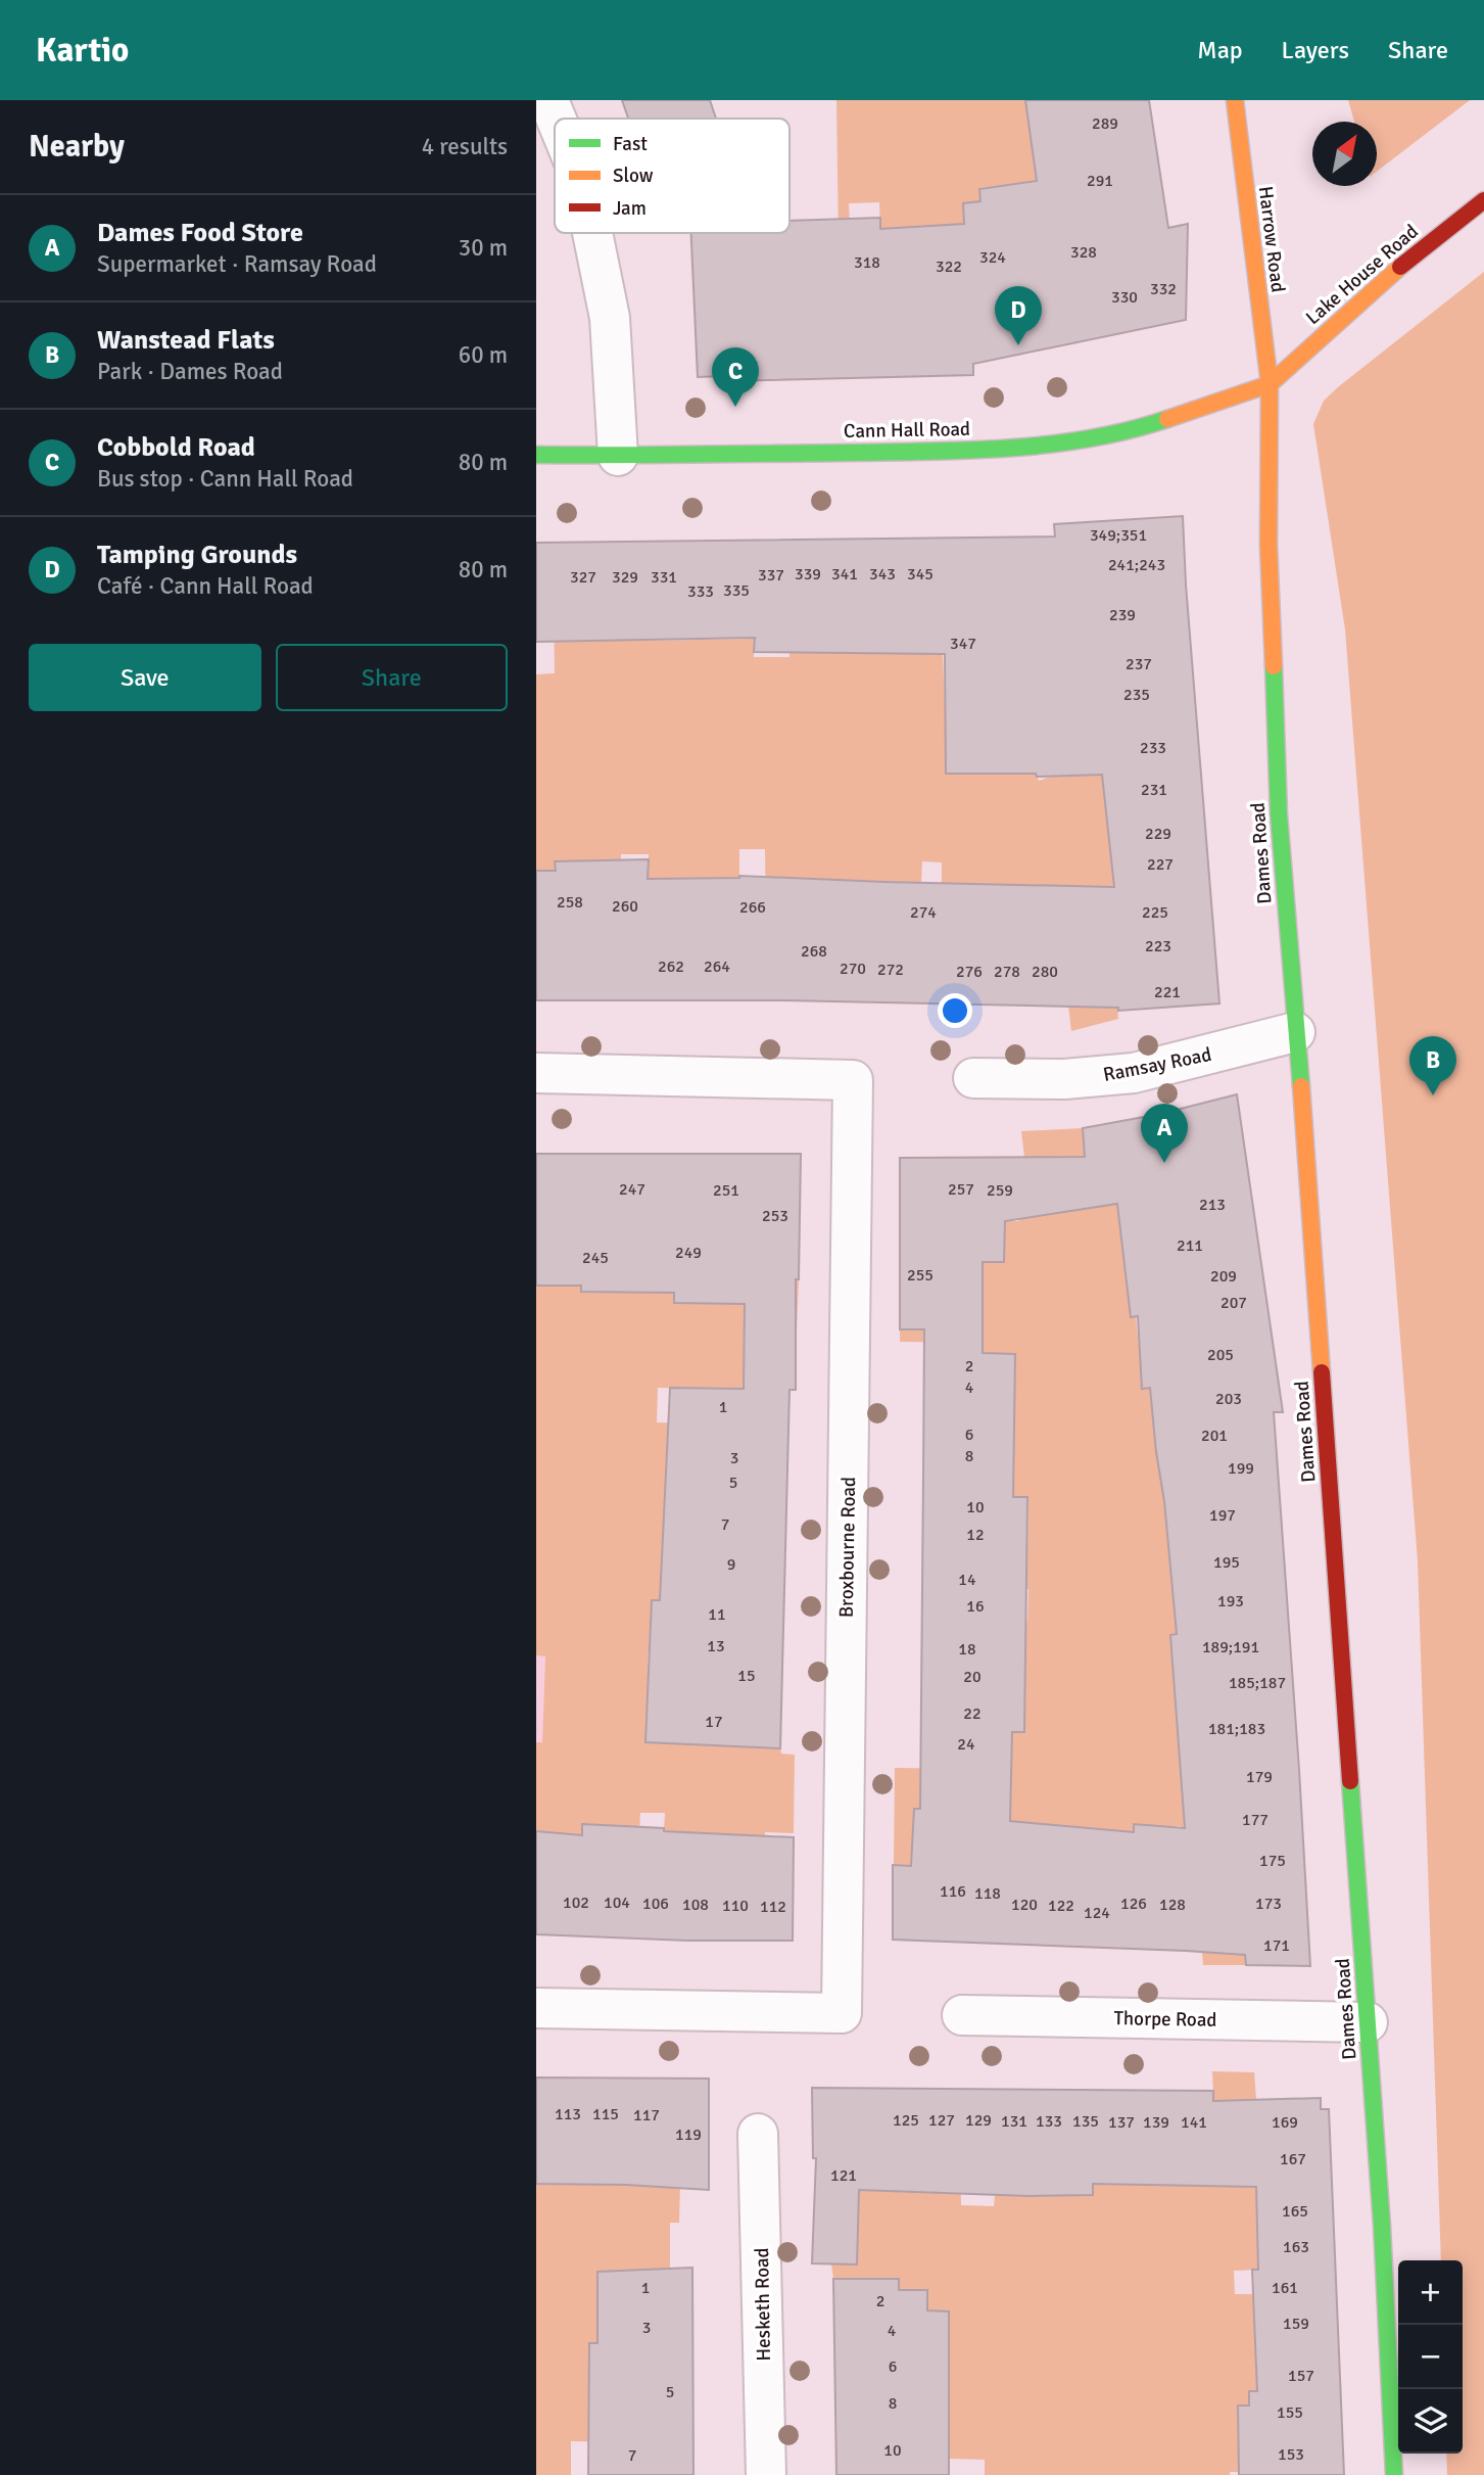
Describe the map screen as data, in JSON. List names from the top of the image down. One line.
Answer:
{"streets":{"main road":["Harrow Road","Lake House Road","Cann Hall Road","Dames Road"],"street":["Ramsay Road","Broxbourne Road","Thorpe Road","Hesketh Road"]},"crossings":[["Harrow Road","Lake House Road"],["Harrow Road","Cann Hall Road"],["Harrow Road","Dames Road"],["Lake House Road","Cann Hall Road"],["Lake House Road","Dames Road"],["Cann Hall Road","Dames Road"],["Dames Road","Ramsay Road"],["Dames Road","Thorpe Road"]],"house_numbers":["289","291","328","324","318","322","332","330","349;351","241;243","339","341","343","345","337","327","329","331","335","333","239","347","237","235","233","231","229","227","258","260","266","274","225","223","268","262","264","270","272","276","278","280","221","247","257","251","259","213","253","211","249","245","255","209","207","205","2","4","203","1","6","201","8","3","199","5","10","197","7","12","195","9","14","193","16","11","13","189;191","18","15","20","185;187","22","17","181;183","24","179","177","175","116","118","102","104","106","126","173","108","120","128","110","122","112","124","171","113","115","117","125","127","129","131","133","135","137","139","141","169","119","167","121","165","163","1","161","2","159","3","4","6","157","5","8","155","10","153","7"],"legend":["Fast","Slow","Jam"],"north":"top right","page":{"header":"Kartio","nav":["Map","Layers","Share"],"heading":["Nearby","4 results"],"list":[{"mark":"A","name":"Dames Food Store","note":"Supermarket · Ramsay Road","value":"30 m"},{"mark":"B","name":"Wanstead Flats","note":"Park · Dames Road","value":"60 m"},{"mark":"C","name":"Cobbold Road","note":"Bus stop · Cann Hall Road","value":"80 m"},{"mark":"D","name":"Tamping Grounds","note":"Café · Cann Hall Road","value":"80 m"}],"pins":["D","C","B","A"],"buttons":["Save","Share"],"map_buttons":["+","−"]}}
